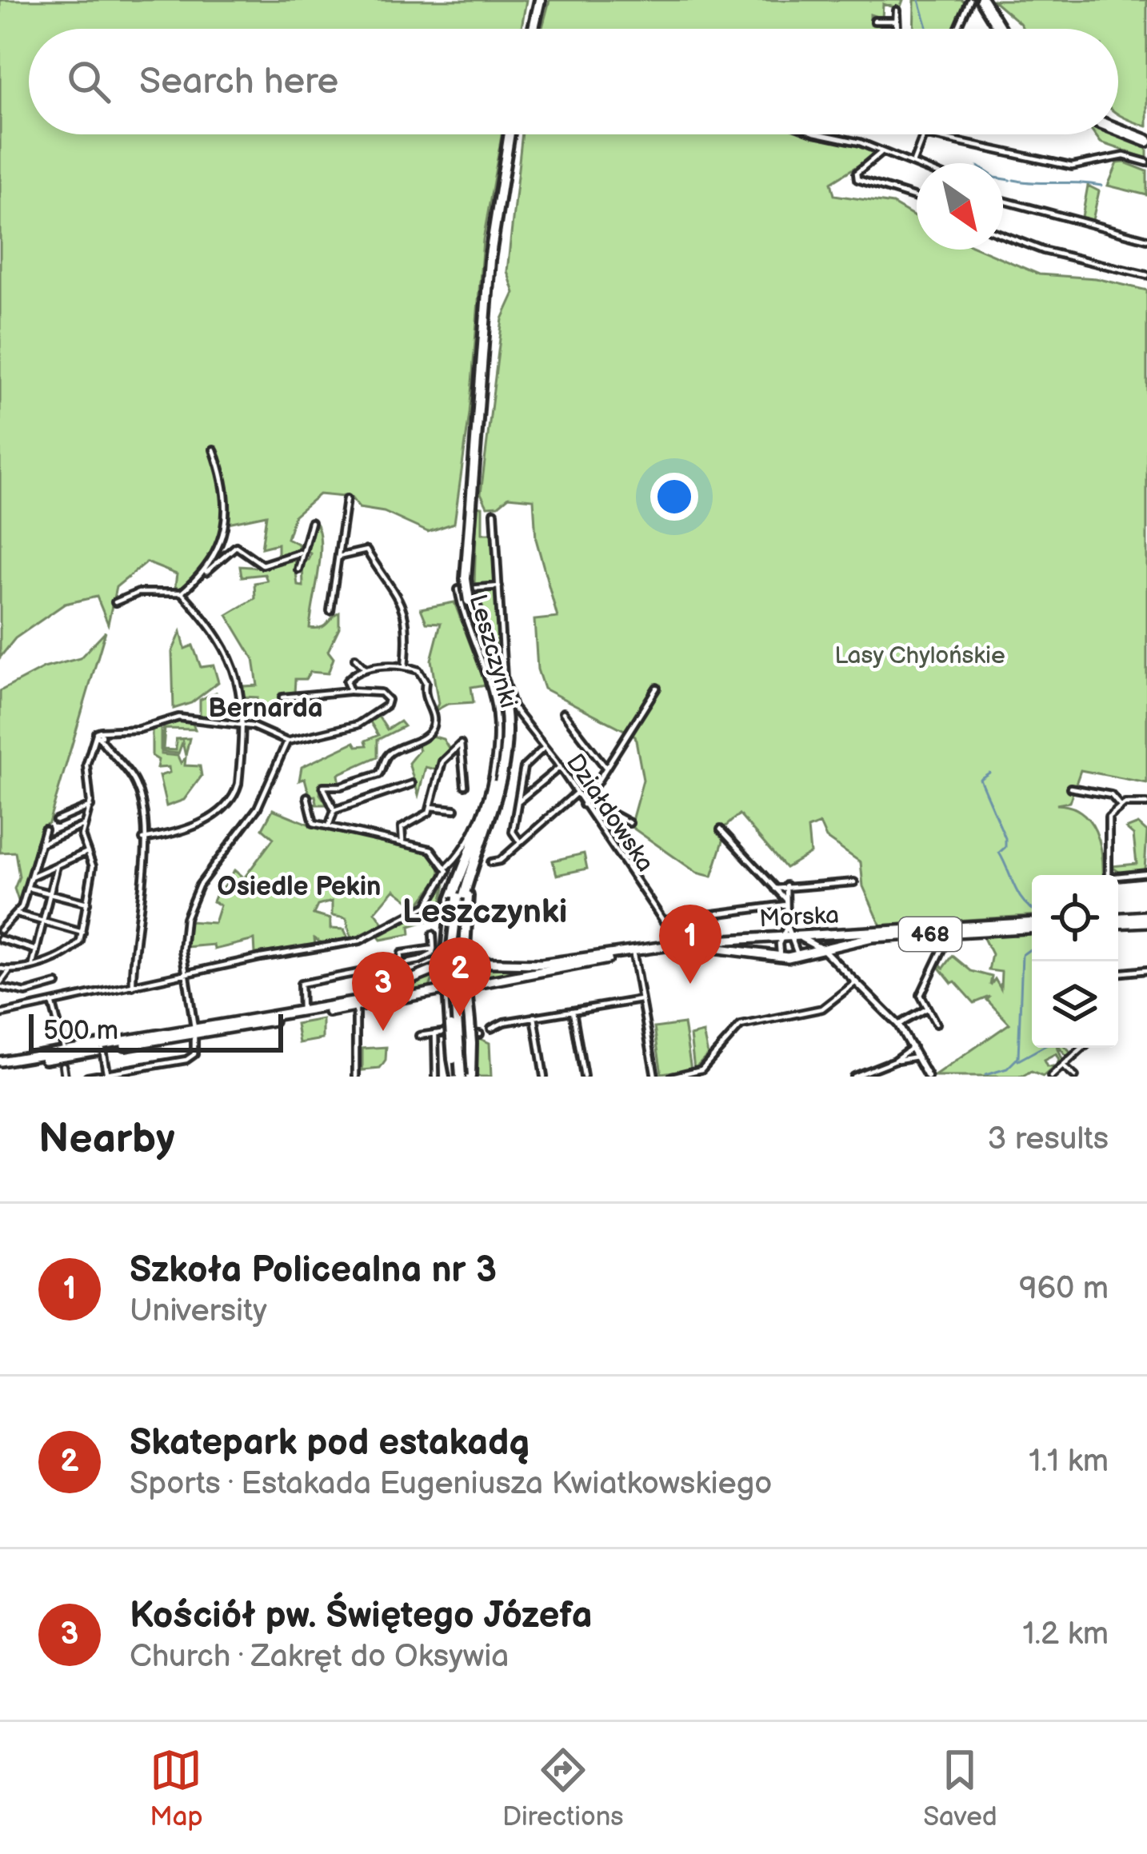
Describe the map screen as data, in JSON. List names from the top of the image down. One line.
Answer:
{"streets":{"main road":["Morska","468"],"street":["Leszczynki","Działdowska"]},"crossings":[["Leszczynki","Działdowska"],["Działdowska","Morska"]],"districts":["Bernarda","Osiedle Pekin","Leszczynki"],"parks":["Lasy Chylońskie"],"scale_bar":"500 m","north":"bottom right","page":{"search":"Search here","pins":["1","2","3"],"scale":"500 m","heading":["Nearby","3 results"],"list":[{"mark":"1","name":"Szkoła Policealna nr 3","note":"University","value":"960 m"},{"mark":"2","name":"Skatepark pod estakadą","note":"Sports · Estakada Eugeniusza Kwiatkowskiego","value":"1.1 km"},{"mark":"3","name":"Kościół pw. Świętego Józefa","note":"Church · Zakręt do Oksywia","value":"1.2 km"}],"nav":["Map","Directions","Saved"]}}
